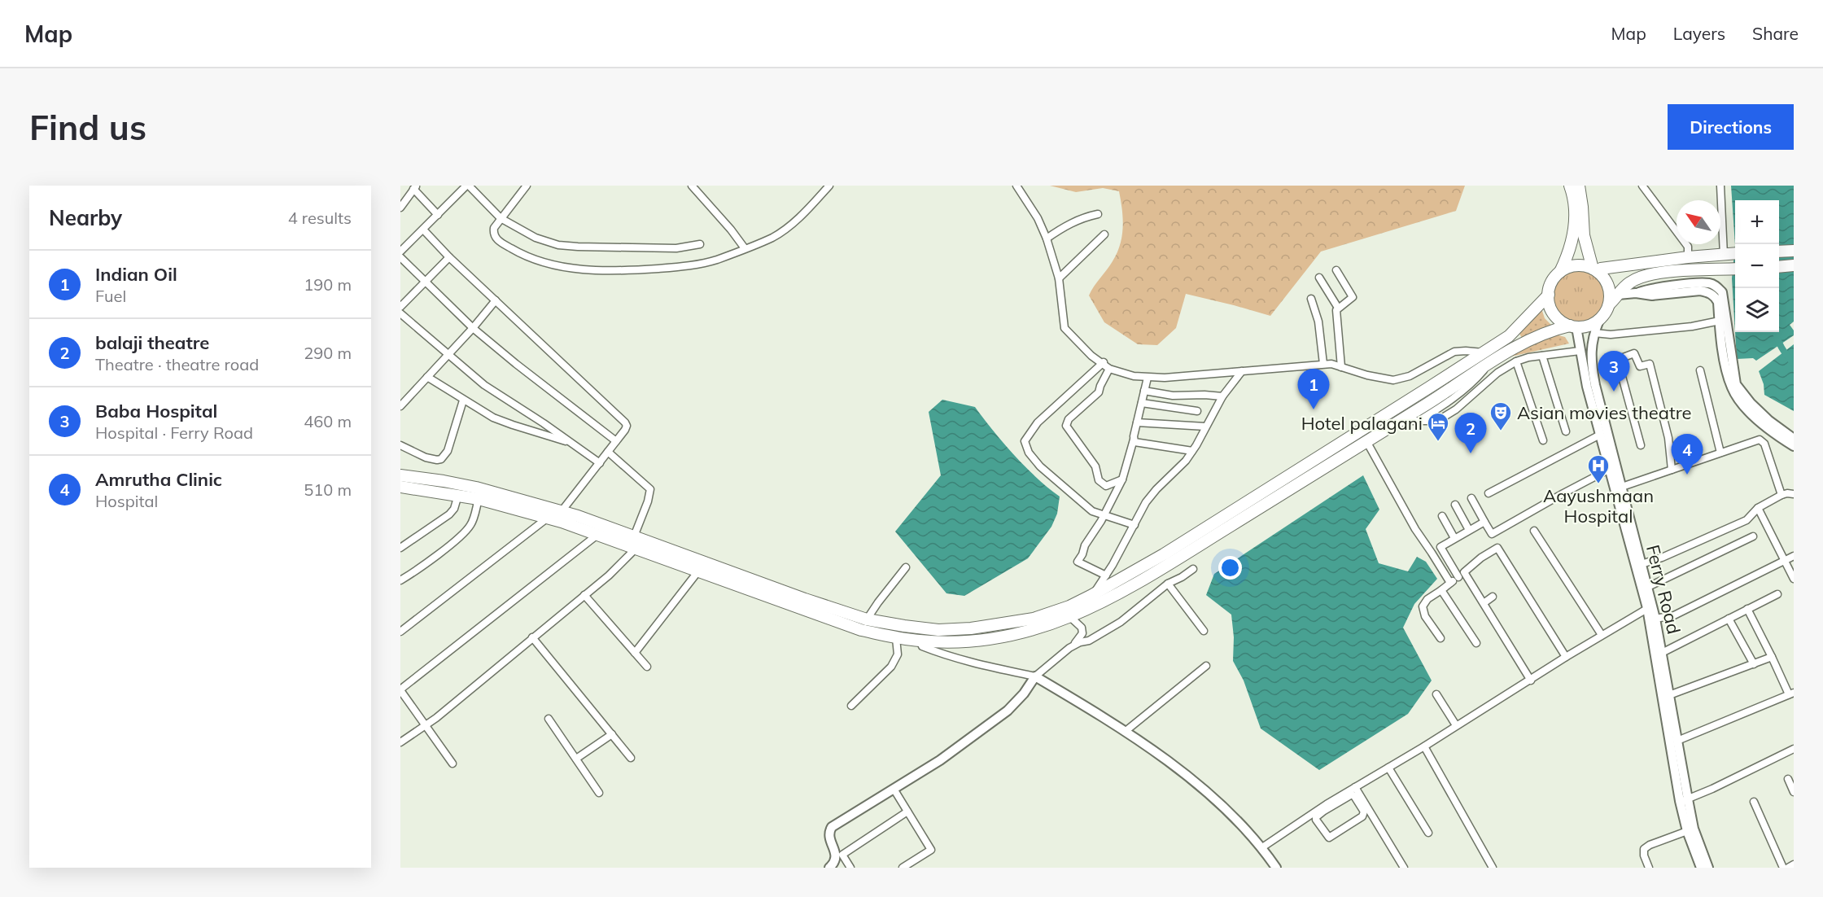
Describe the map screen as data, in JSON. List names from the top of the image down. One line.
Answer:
{"streets":{"street":["Ferry Road"]},"places":{"theatre":["Asian movies theatre"],"hotel":["Hotel palagani"],"hospital":["Aayushmaan Hospital"]},"north":"top left","page":{"header":"Map","nav":["Map","Layers","Share"],"buttons":"Directions","title":"Find us","heading":["Nearby","4 results"],"map_buttons":["+","−"],"list":[{"mark":"1","name":"Indian Oil","note":"Fuel","value":"190 m"},{"mark":"2","name":"balaji theatre","note":"Theatre · theatre road","value":"290 m"},{"mark":"3","name":"Baba Hospital","note":"Hospital · Ferry Road","value":"460 m"},{"mark":"4","name":"Amrutha Clinic","note":"Hospital","value":"510 m"}],"pins":["3","1","2","4"]}}
